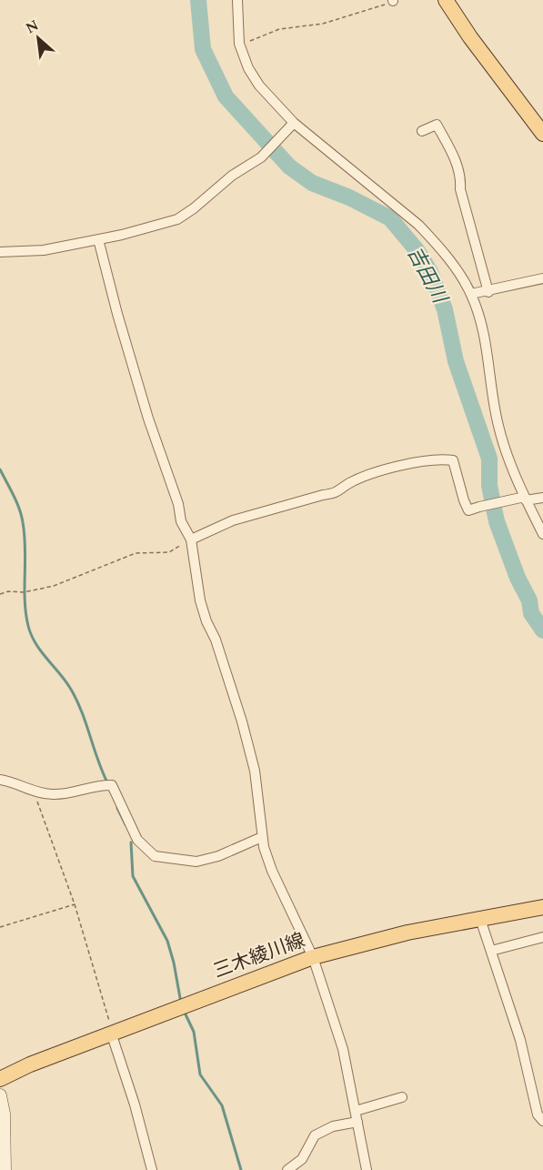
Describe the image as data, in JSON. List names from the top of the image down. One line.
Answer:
{"streets":{"main road":["三木綾川線"]},"water":["吉田川"],"north":"top left"}
